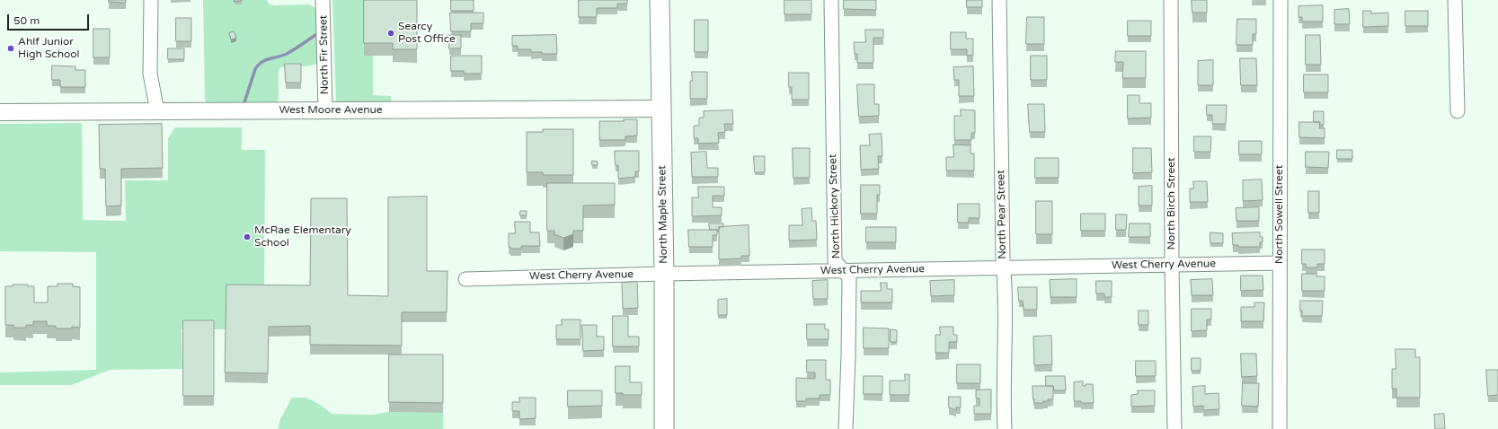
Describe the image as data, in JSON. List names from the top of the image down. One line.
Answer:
{"streets":{"main road":["North Maple Street"],"street":["North Fir Street","West Moore Avenue","North Birch Street","North Hickory Street","North Pear Street","North Sowell Street","West Cherry Avenue"]},"crossings":[["North Fir Street","West Moore Avenue"],["West Moore Avenue","North Maple Street"],["North Birch Street","West Cherry Avenue"],["North Hickory Street","West Cherry Avenue"],["North Maple Street","West Cherry Avenue"],["North Pear Street","West Cherry Avenue"],["North Sowell Street","West Cherry Avenue"]],"places":["Searcy Post Office","Ahlf Junior High School","McRae Elementary School"],"scale_bar":"50 m"}
